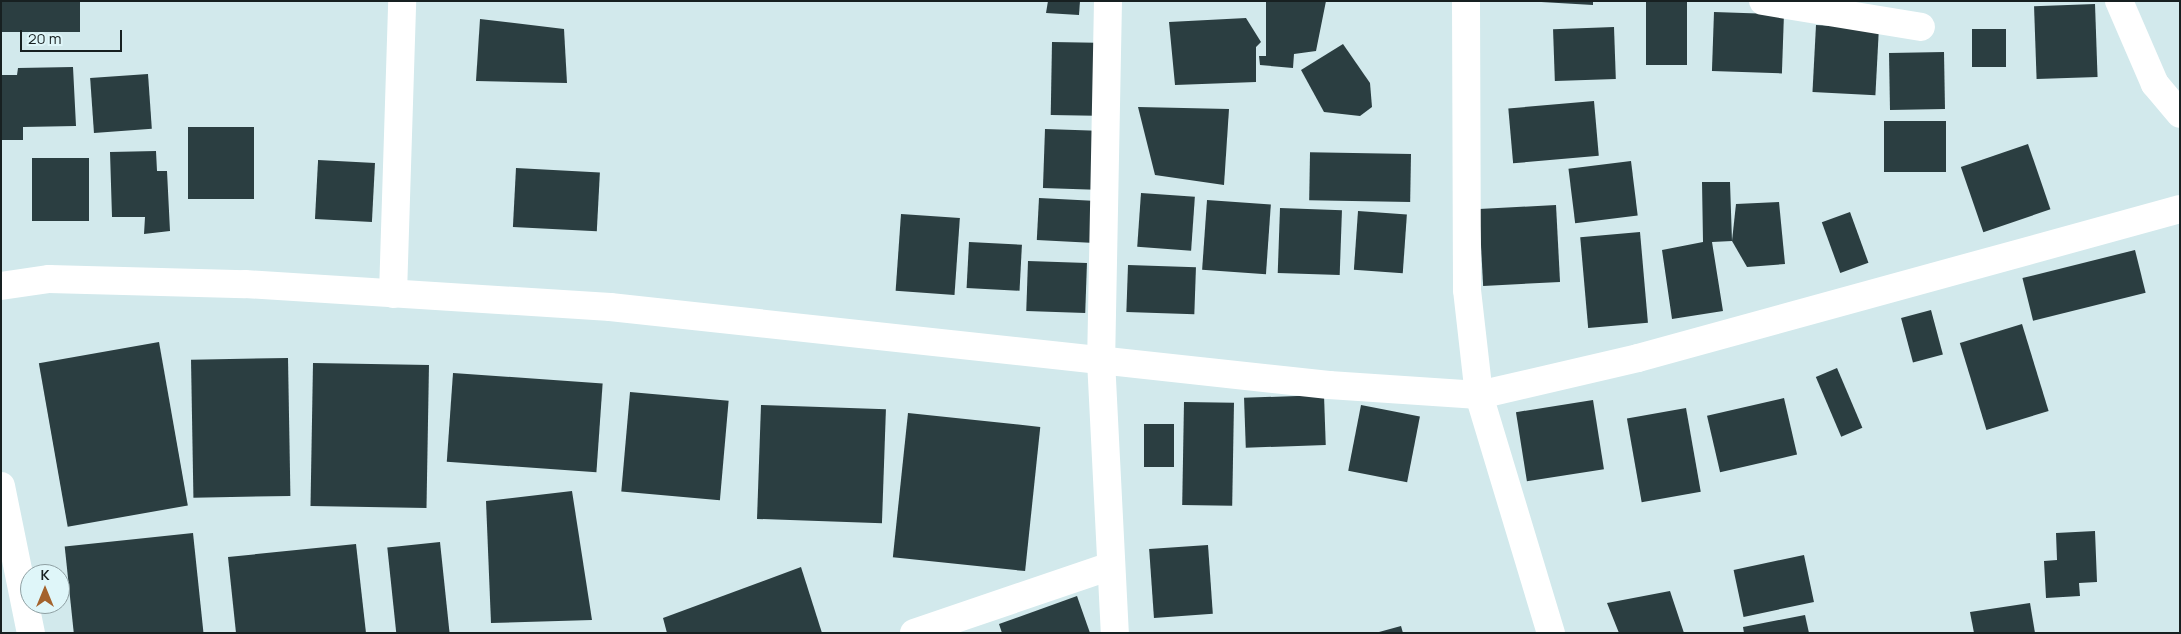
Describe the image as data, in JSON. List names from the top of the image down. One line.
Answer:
{"scale_bar":"20 m","north":"top"}
